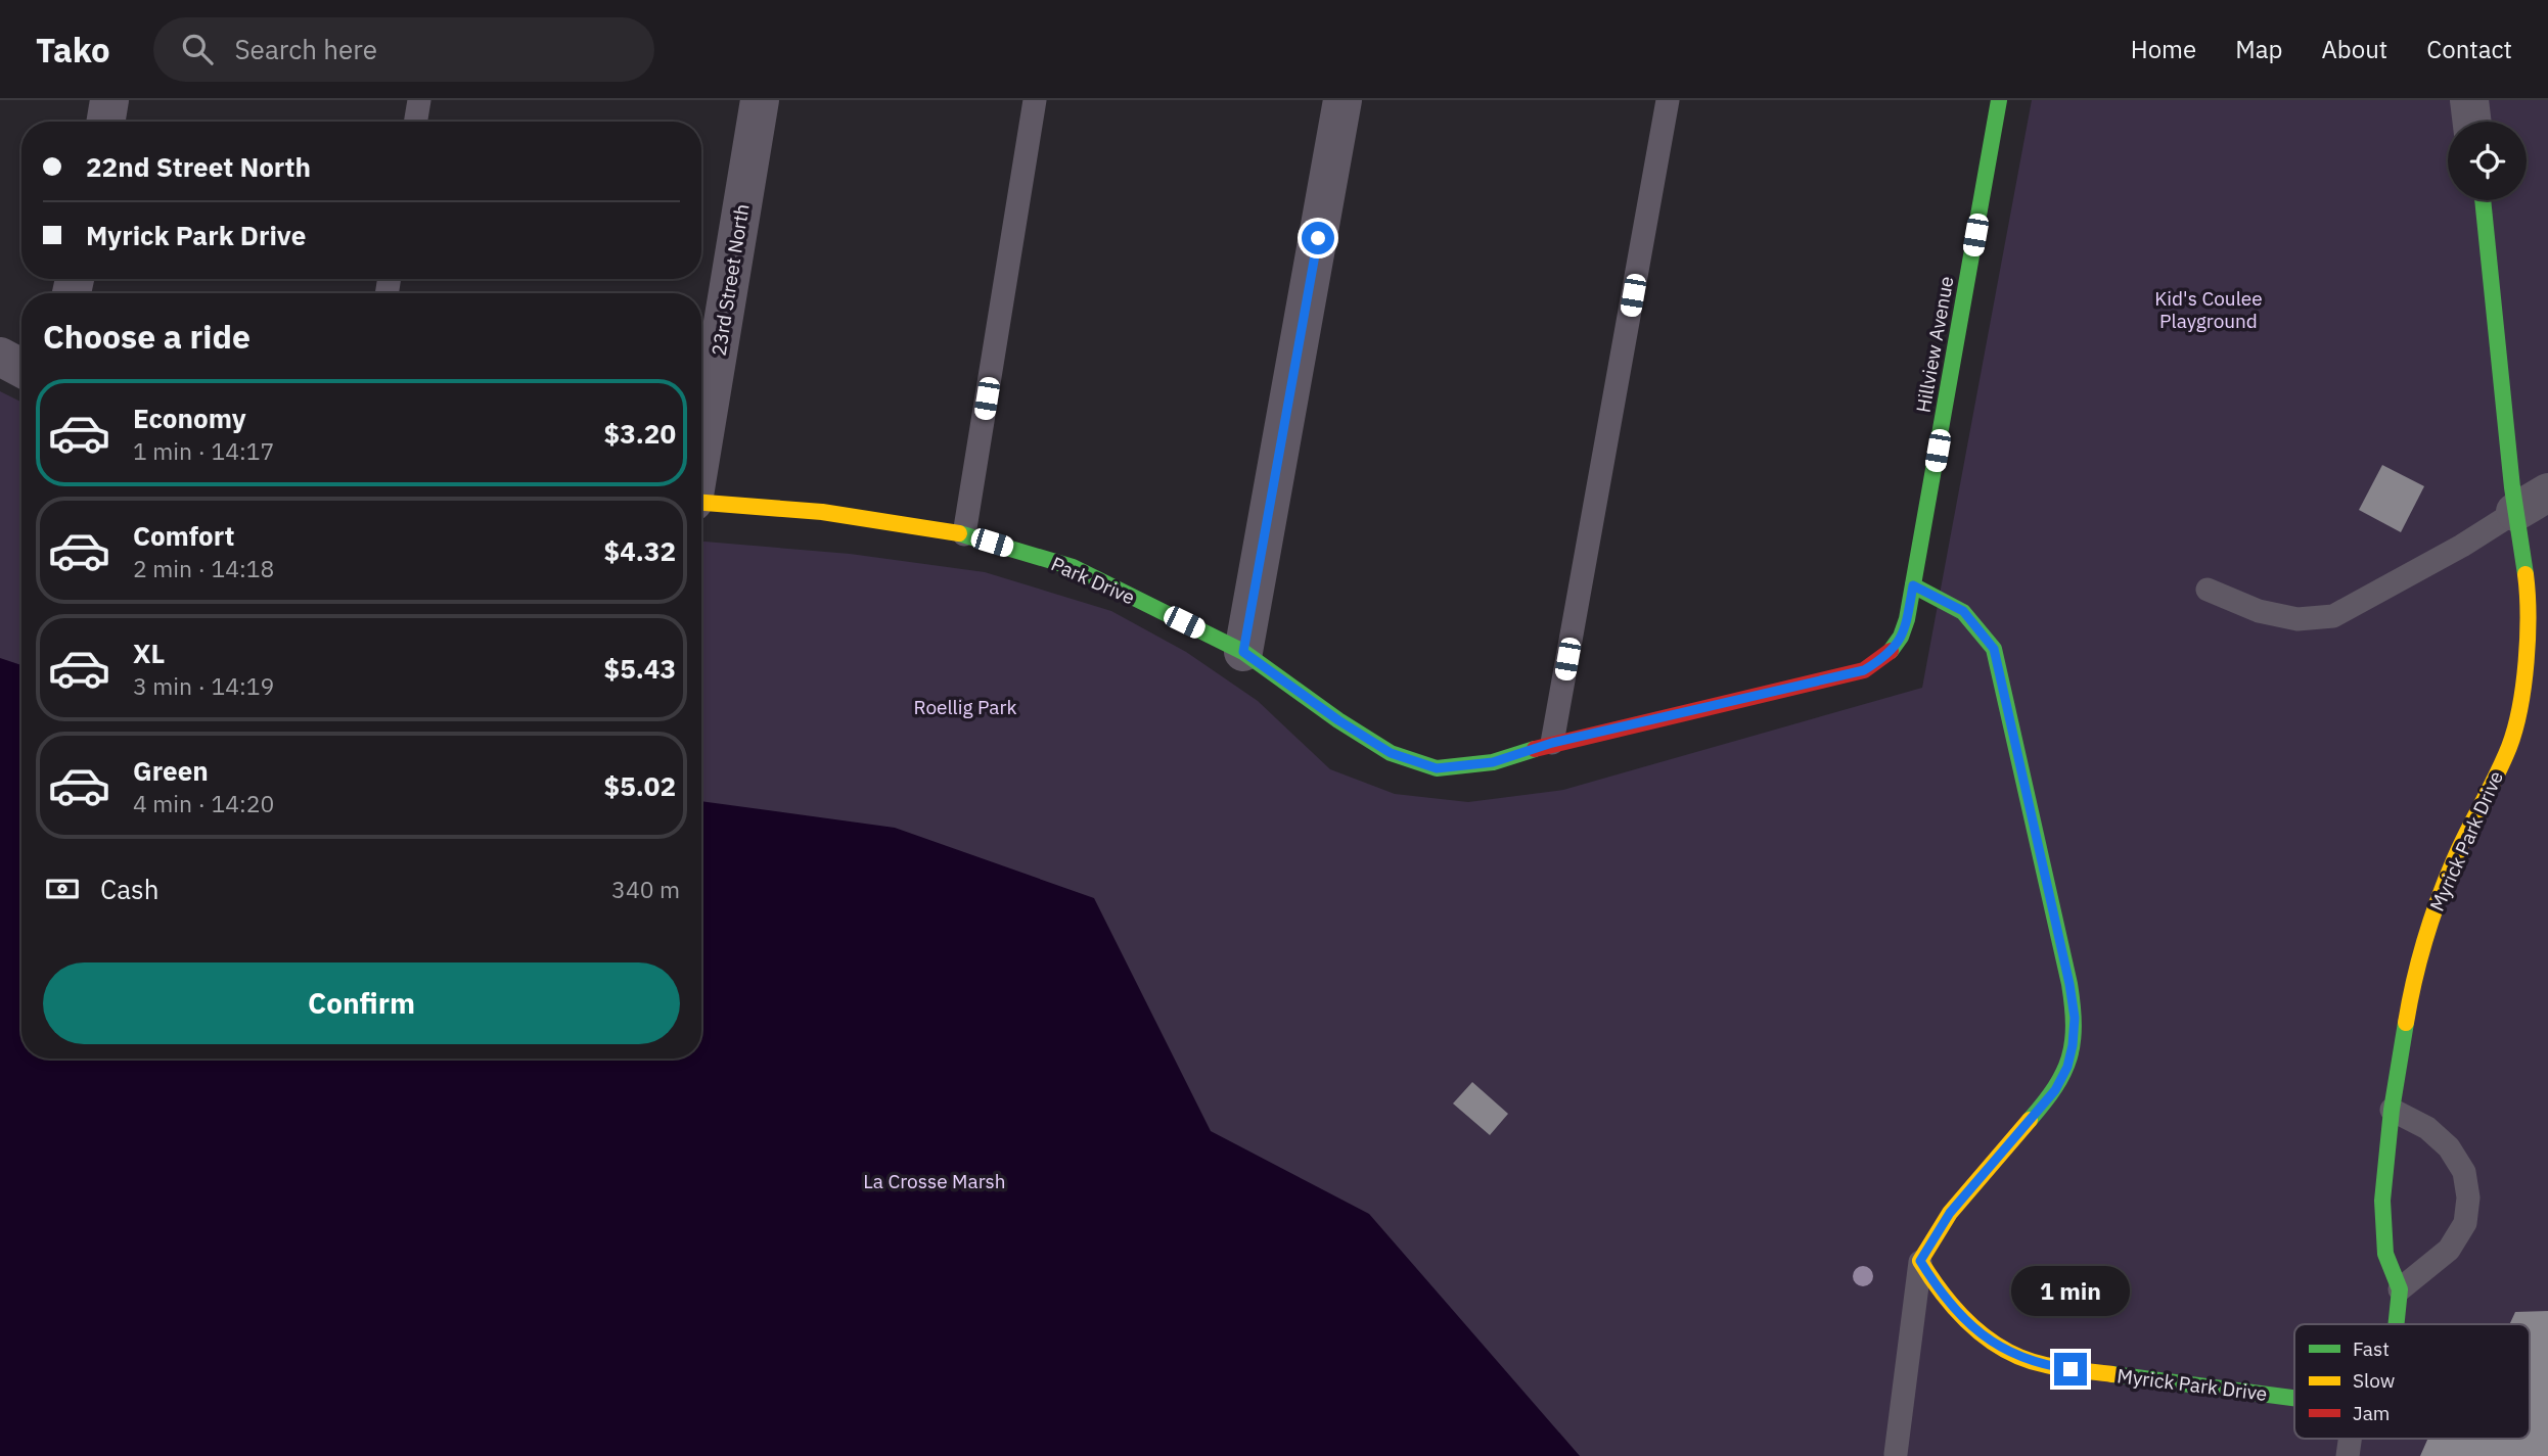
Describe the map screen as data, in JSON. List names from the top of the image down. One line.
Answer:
{"streets":{"street":["23rd Street North","Hillview Avenue","Park Drive","Myrick Park Drive"]},"crossings":[["Hillview Avenue","Park Drive"]],"parks":["Kid's Coulee Playground","Roellig Park","La Crosse Marsh"],"legend":["Fast","Slow","Jam"],"page":{"header":"Tako","search":"Search here","nav":["Home","Map","About","Contact"],"banner":["22nd Street North","Myrick Park Drive"],"heading":"Choose a ride","list":[{"name":"Economy","note":"1 min · 14:17","value":"$3.20"},{"name":"Comfort","note":"2 min · 14:18","value":"$4.32"},{"name":"XL","note":"3 min · 14:19","value":"$5.43"},{"name":"Green","note":"4 min · 14:20","value":"$5.02"}],"pay":["Cash","340 m"],"buttons":"Confirm","bubble":"1 min"}}
